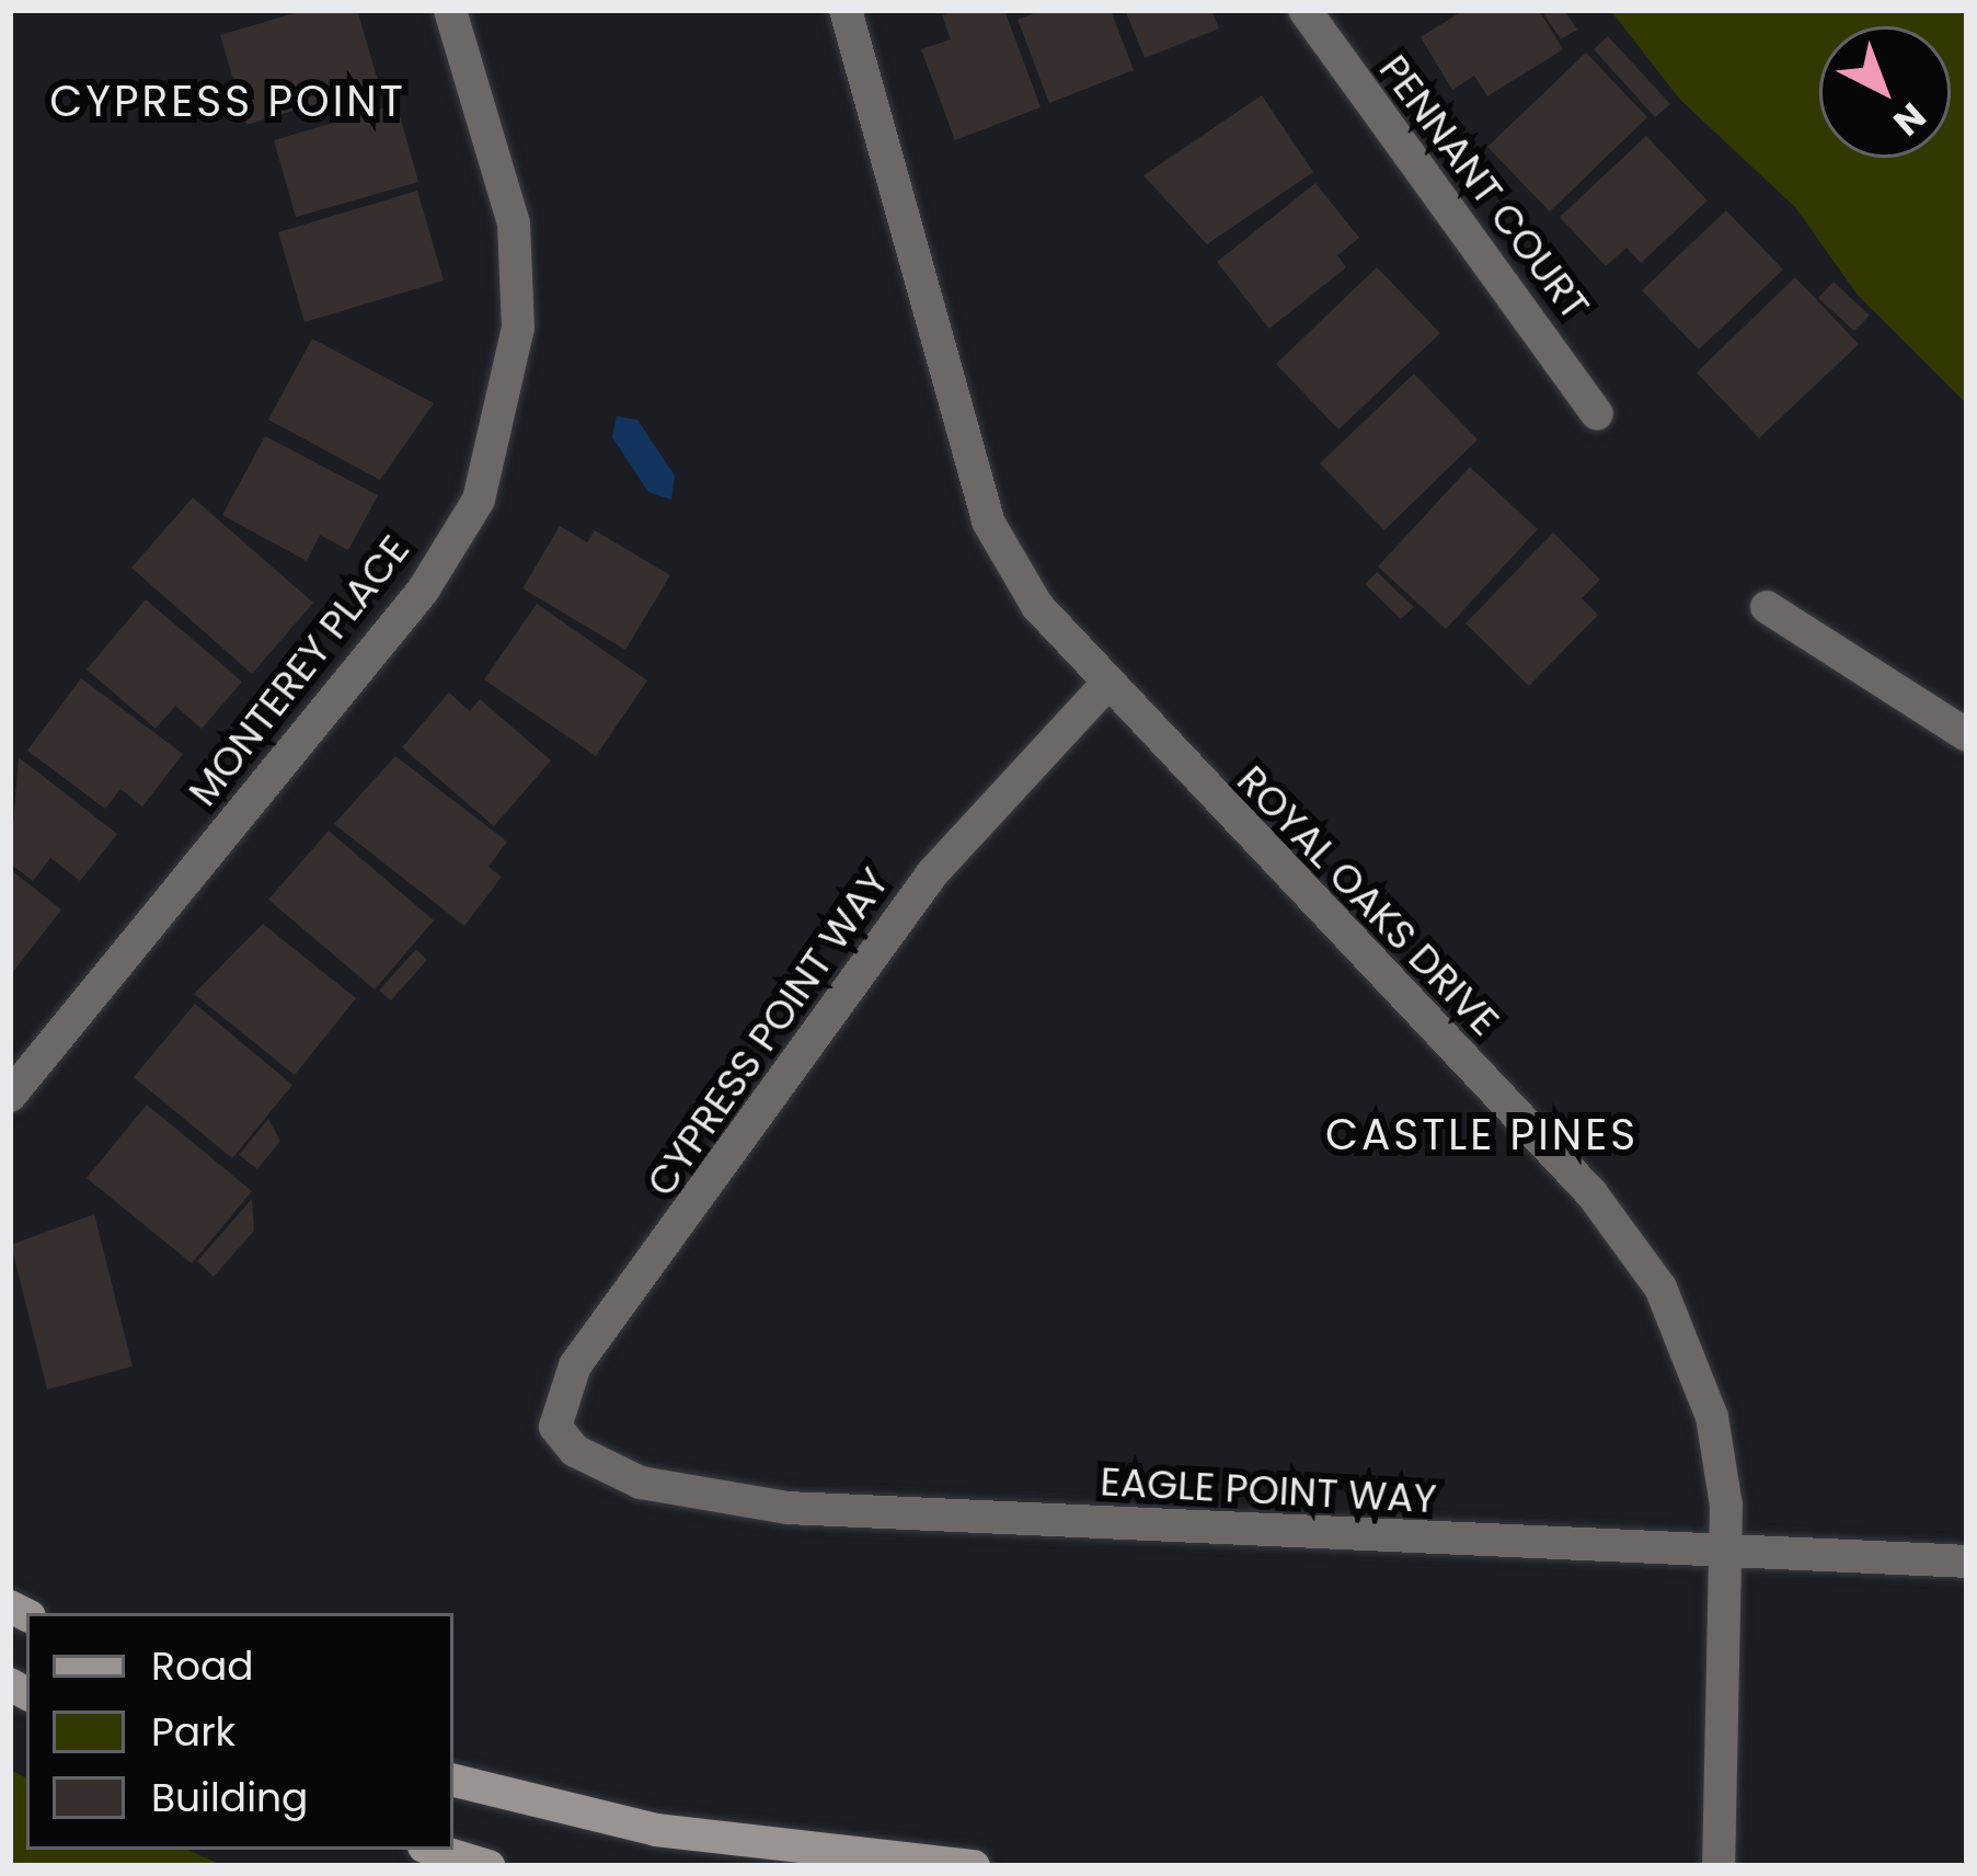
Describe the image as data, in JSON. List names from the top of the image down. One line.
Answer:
{"streets":{"street":["PENNANT COURT","MONTEREY PLACE","ROYAL OAKS DRIVE","CYPRESS POINT WAY","EAGLE POINT WAY"]},"crossings":[["ROYAL OAKS DRIVE","CYPRESS POINT WAY"],["ROYAL OAKS DRIVE","EAGLE POINT WAY"],["CYPRESS POINT WAY","EAGLE POINT WAY"]],"districts":["CYPRESS POINT","CASTLE PINES"],"legend":["Road","Park","Building"],"north":"bottom right"}
